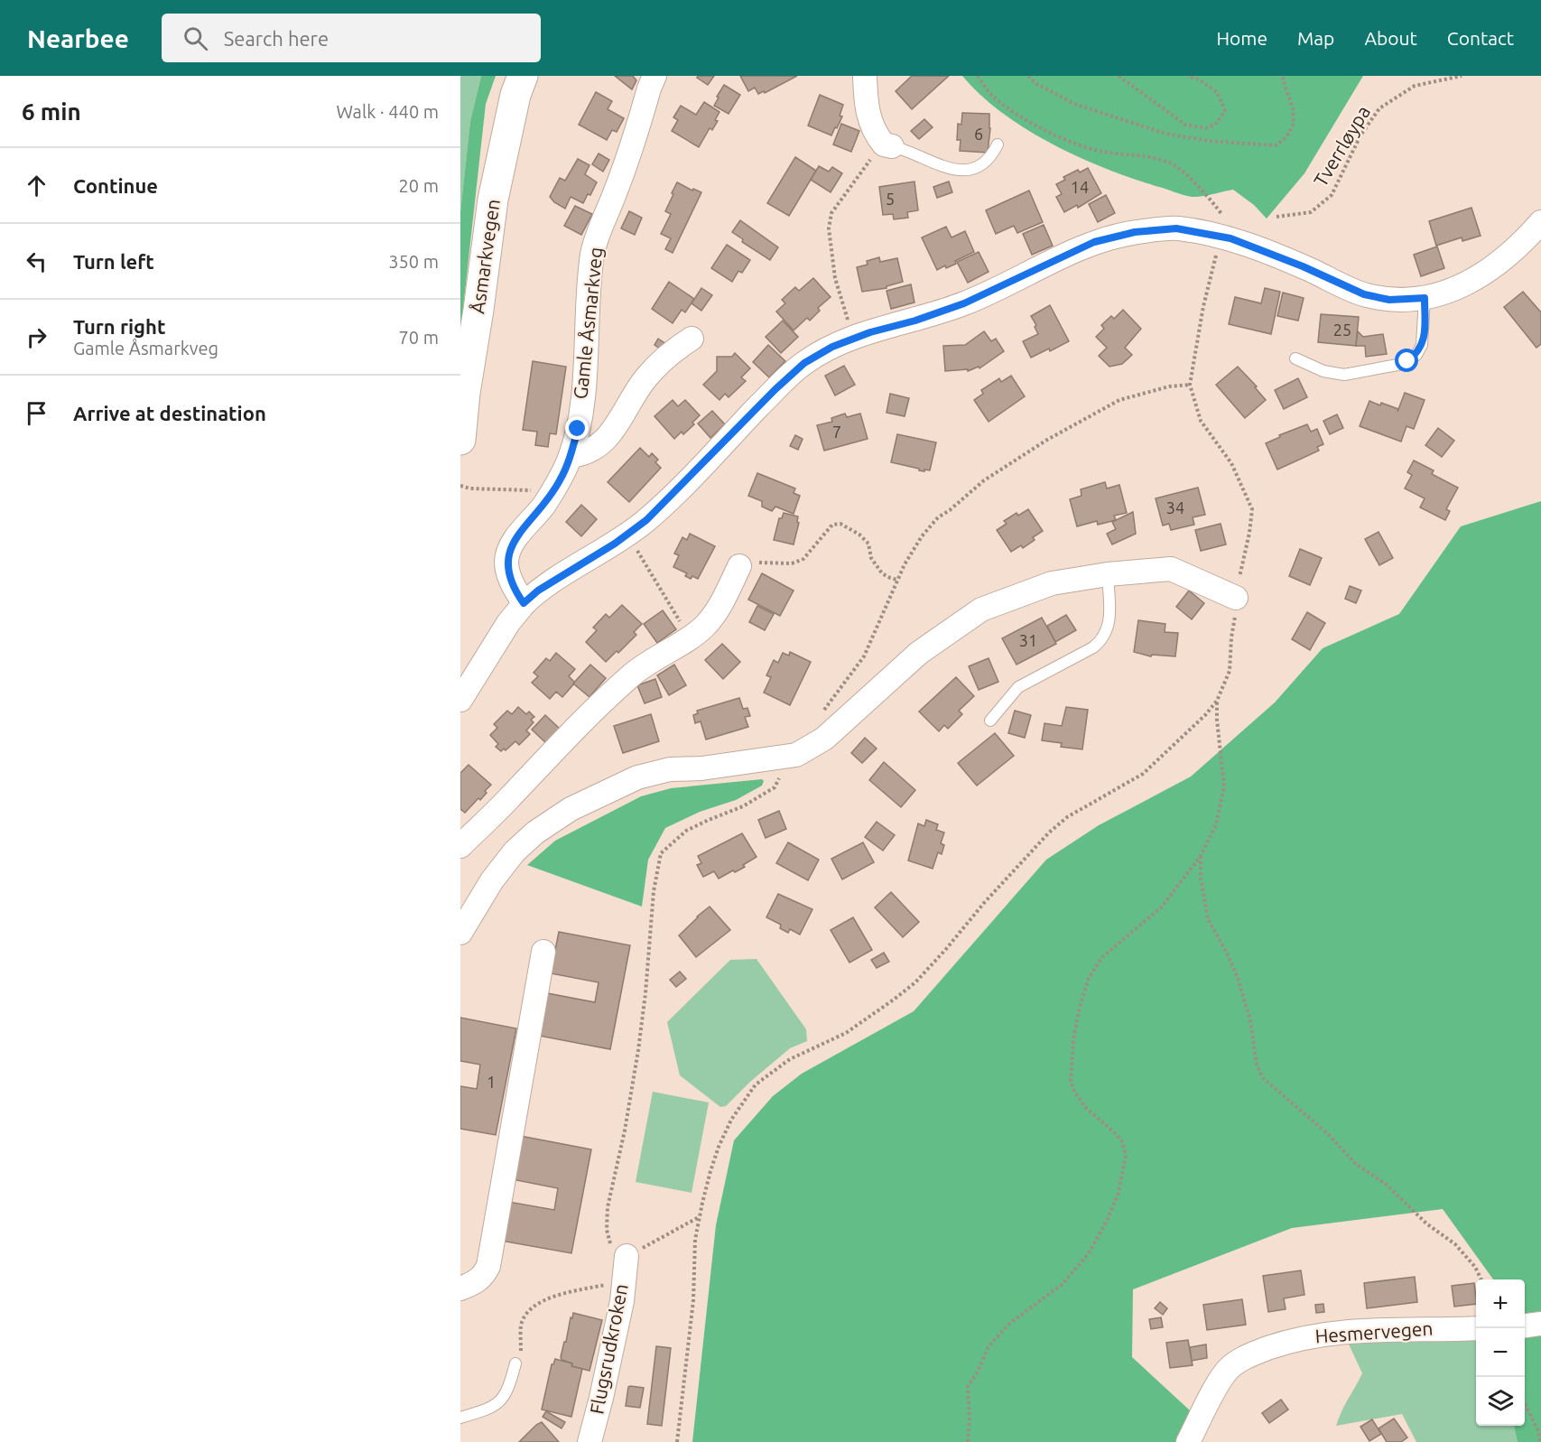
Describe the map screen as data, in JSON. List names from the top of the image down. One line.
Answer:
{"streets":{"main road":["Åsmarkvegen"],"street":["Gamle Åsmarkveg","Hesmervegen","Flugsrudkroken"],"path":["Tverrløypa"]},"house_numbers":["6","14","5","25","7","34","31","1"],"page":{"header":"Nearbee","search":"Search here","nav":["Home","Map","About","Contact"],"heading":["6 min","Walk · 440 m"],"list":[["Continue","20 m"],["Turn left","350 m"],["Turn right","Gamle Åsmarkveg","70 m"],"Arrive at destination"],"map_buttons":["+","−"]}}
